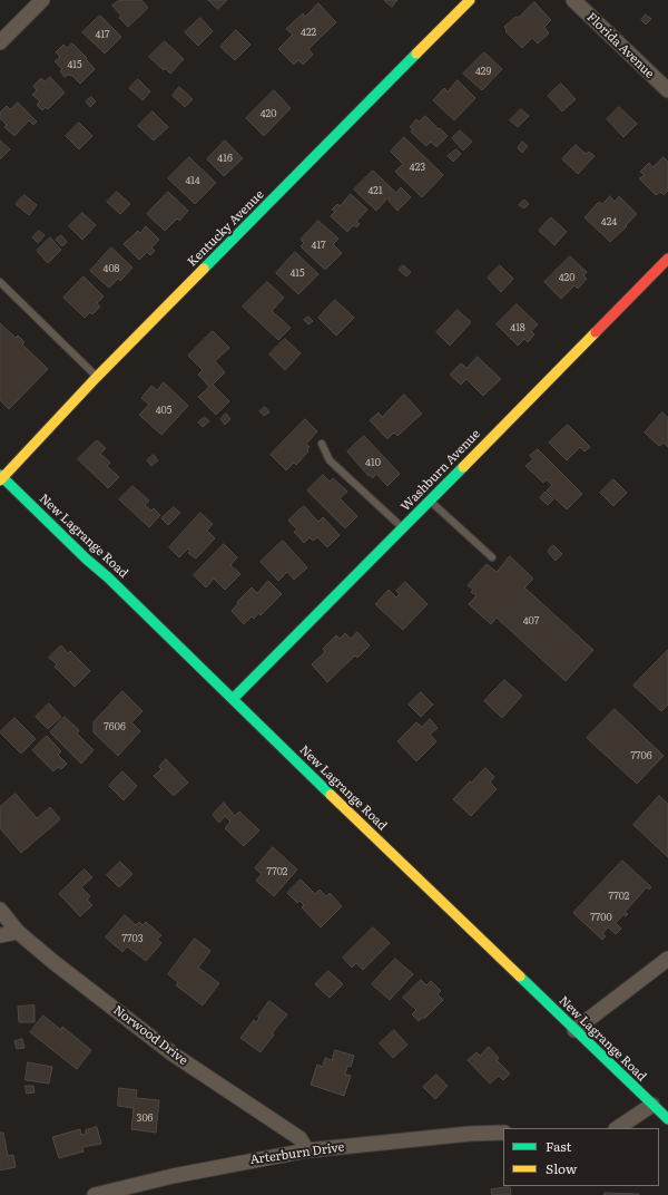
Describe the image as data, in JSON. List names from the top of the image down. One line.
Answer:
{"streets":{"street":["Florida Avenue","Kentucky Avenue","Washburn Avenue","New Lagrange Road","Norwood Drive","Arterburn Drive"]},"crossings":[["Kentucky Avenue","New Lagrange Road"],["Washburn Avenue","New Lagrange Road"],["Norwood Drive","Arterburn Drive"]],"house_numbers":["422","417","415","429","420","416","423","414","421","424","417","408","415","420","418","405","410","407","7606","7706","7702","7702","7700","7703","306"],"legend":["Fast","Slow"]}
